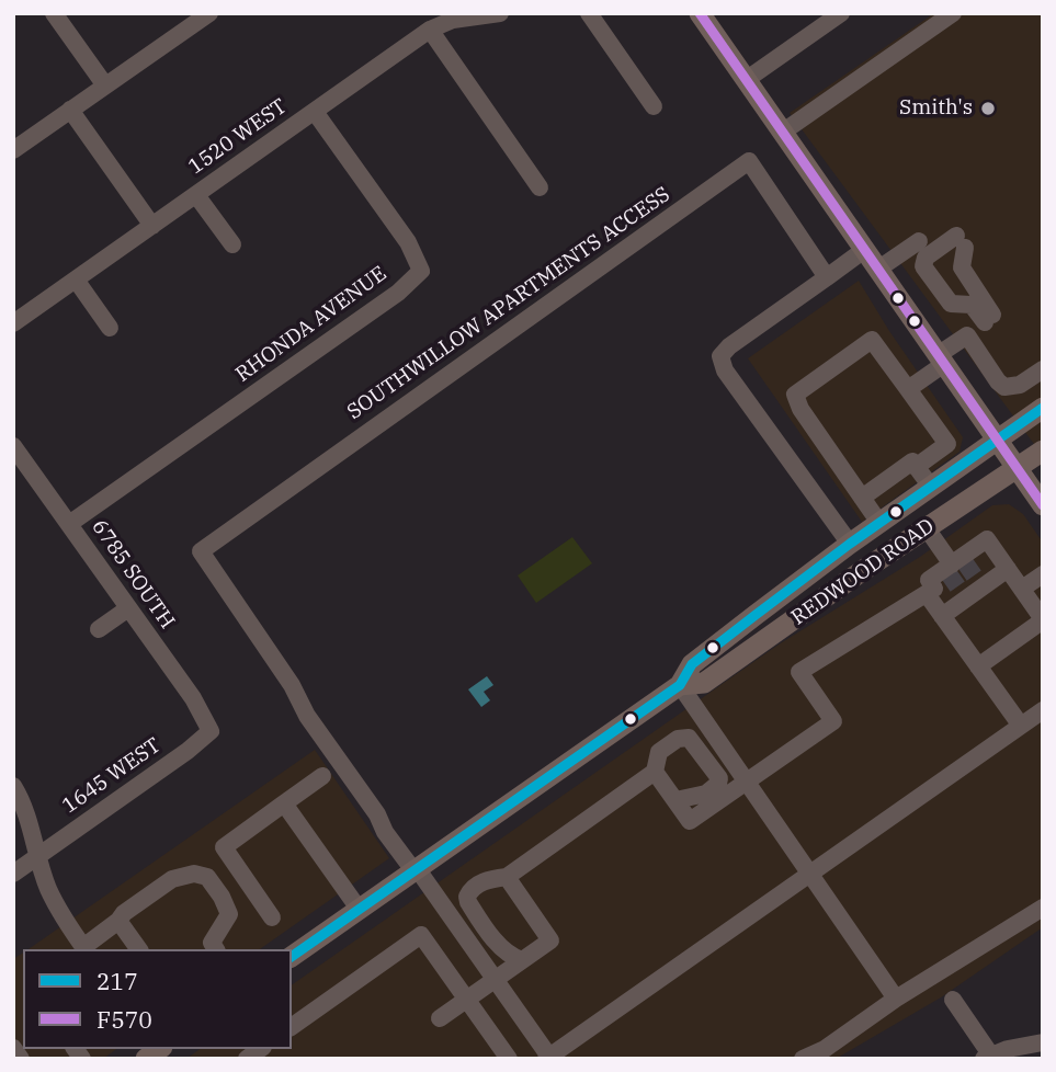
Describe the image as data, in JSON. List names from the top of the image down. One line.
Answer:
{"streets":{"main road":["REDWOOD ROAD"],"street":["1520 WEST","SOUTHWILLOW APARTMENTS ACCESS","RHONDA AVENUE","6785 SOUTH","1645 WEST"]},"crossings":[["1520 WEST","RHONDA AVENUE"],["SOUTHWILLOW APARTMENTS ACCESS","REDWOOD ROAD"],["RHONDA AVENUE","6785 SOUTH"],["6785 SOUTH","1645 WEST"]],"places":["Smith's"],"lines":["transit line F570","transit line 217"],"legend":["217","F570"]}
